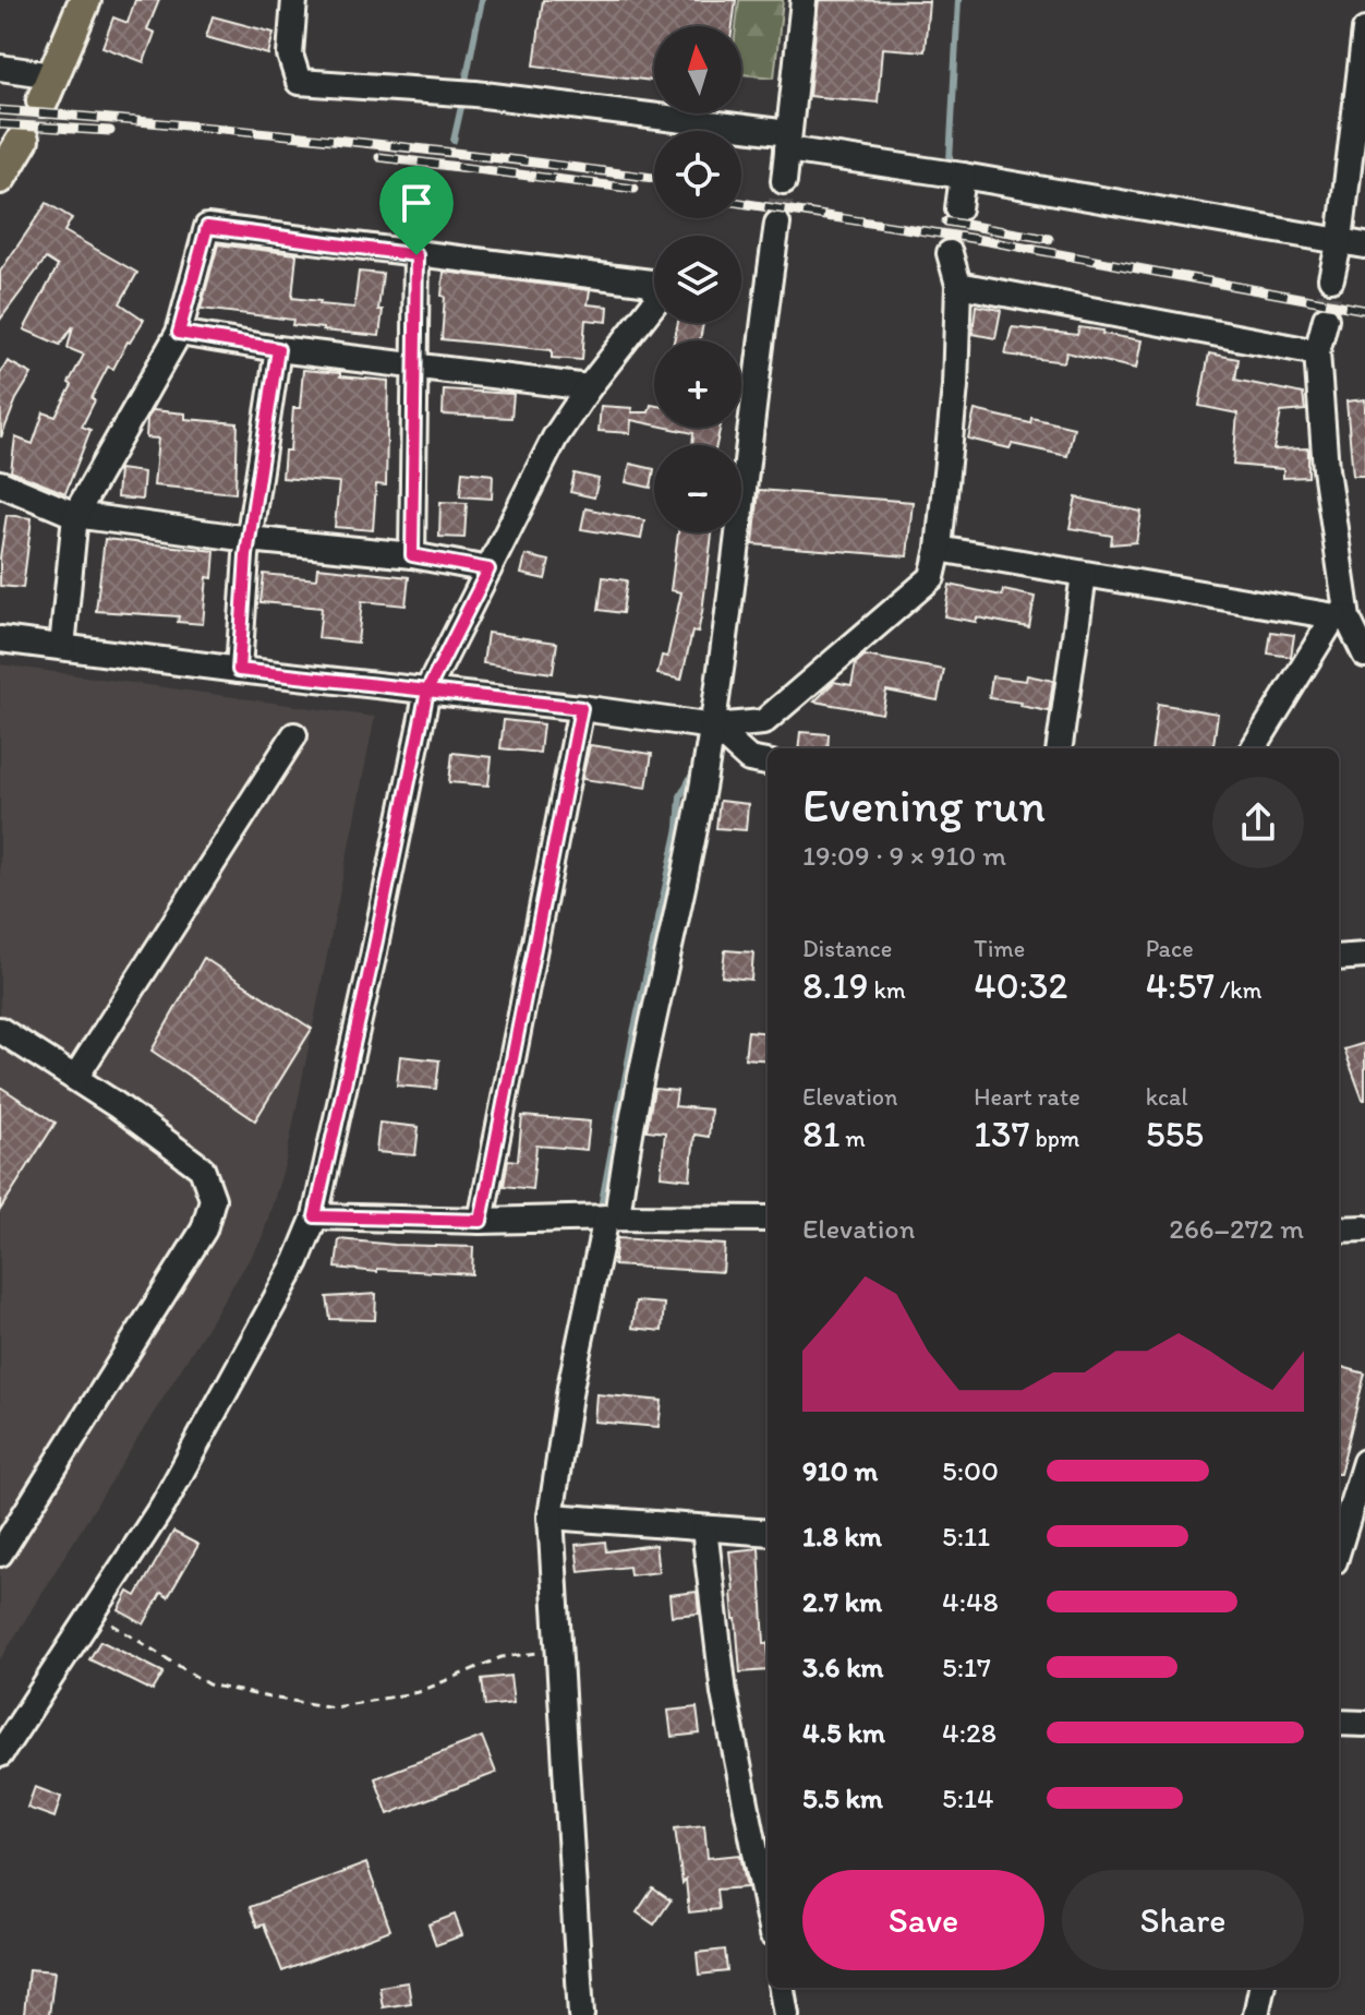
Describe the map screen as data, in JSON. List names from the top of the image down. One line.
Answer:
{"north":"top","page":{"map_buttons":["+","−"],"heading":["Evening run","19:09 · 9 × 910 m"],"stats":[["Distance","8.19 km"],["Time","40:32"],["Pace","4:57 /km"],["Elevation","81 m"],["Heart rate","137 bpm"],["kcal","555"]],"chart":["Elevation","266–272 m"],"list":[{"name":"910 m","note":"5:00"},{"name":"1.8 km","note":"5:11"},{"name":"2.7 km","note":"4:48"},{"name":"3.6 km","note":"5:17"},{"name":"4.5 km","note":"4:28"},{"name":"5.5 km","note":"5:14"}],"buttons":["Save","Share"]}}
